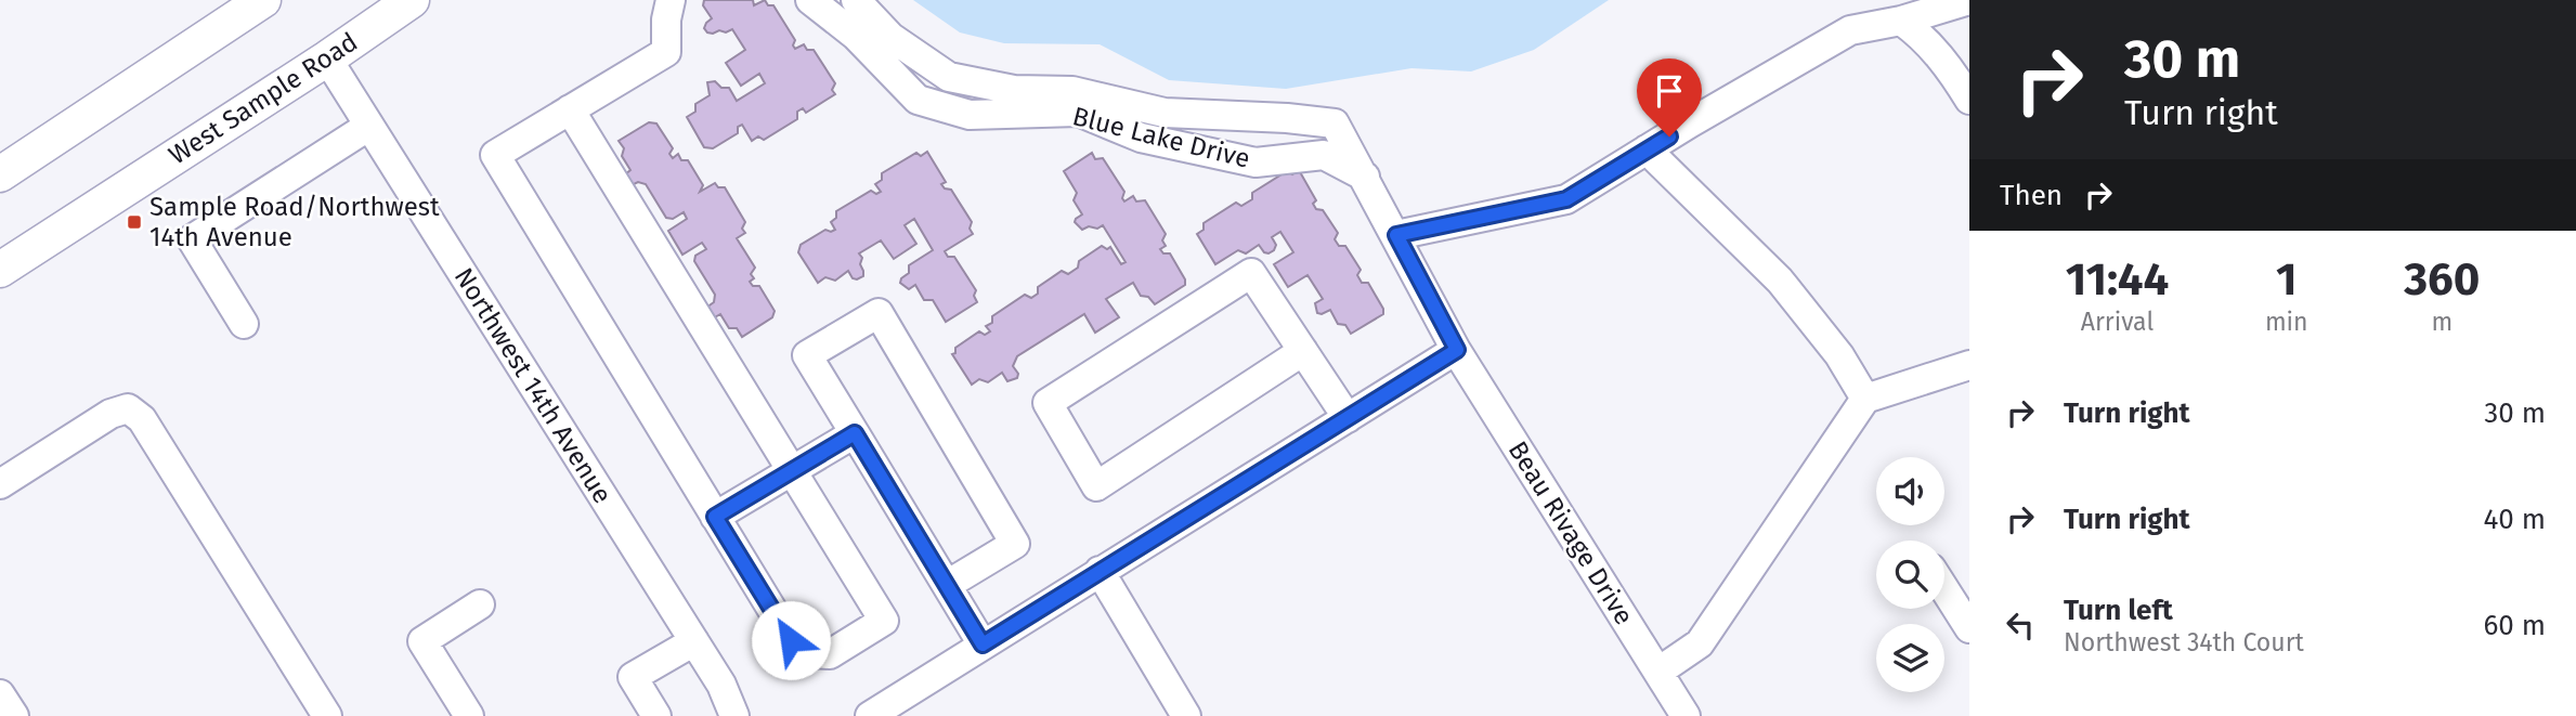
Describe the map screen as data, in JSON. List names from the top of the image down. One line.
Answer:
{"streets":{"main road":["West Sample Road"],"street":["Blue Lake Drive","Northwest 14th Avenue","Beau Rivage Drive"]},"crossings":[["West Sample Road","Northwest 14th Avenue"],["Blue Lake Drive","Beau Rivage Drive"]],"places":{"transit":["Sample Road/Northwest 14th Avenue"]},"page":{"turn":["30 m","Turn right"],"then":"Then","eta":["11:44","Arrival","1","min","360","m"],"list":[{"name":"Turn right","value":"30 m"},{"name":"Turn right","value":"40 m"},{"name":"Turn left","note":"Northwest 34th Court","value":"60 m"}]}}
